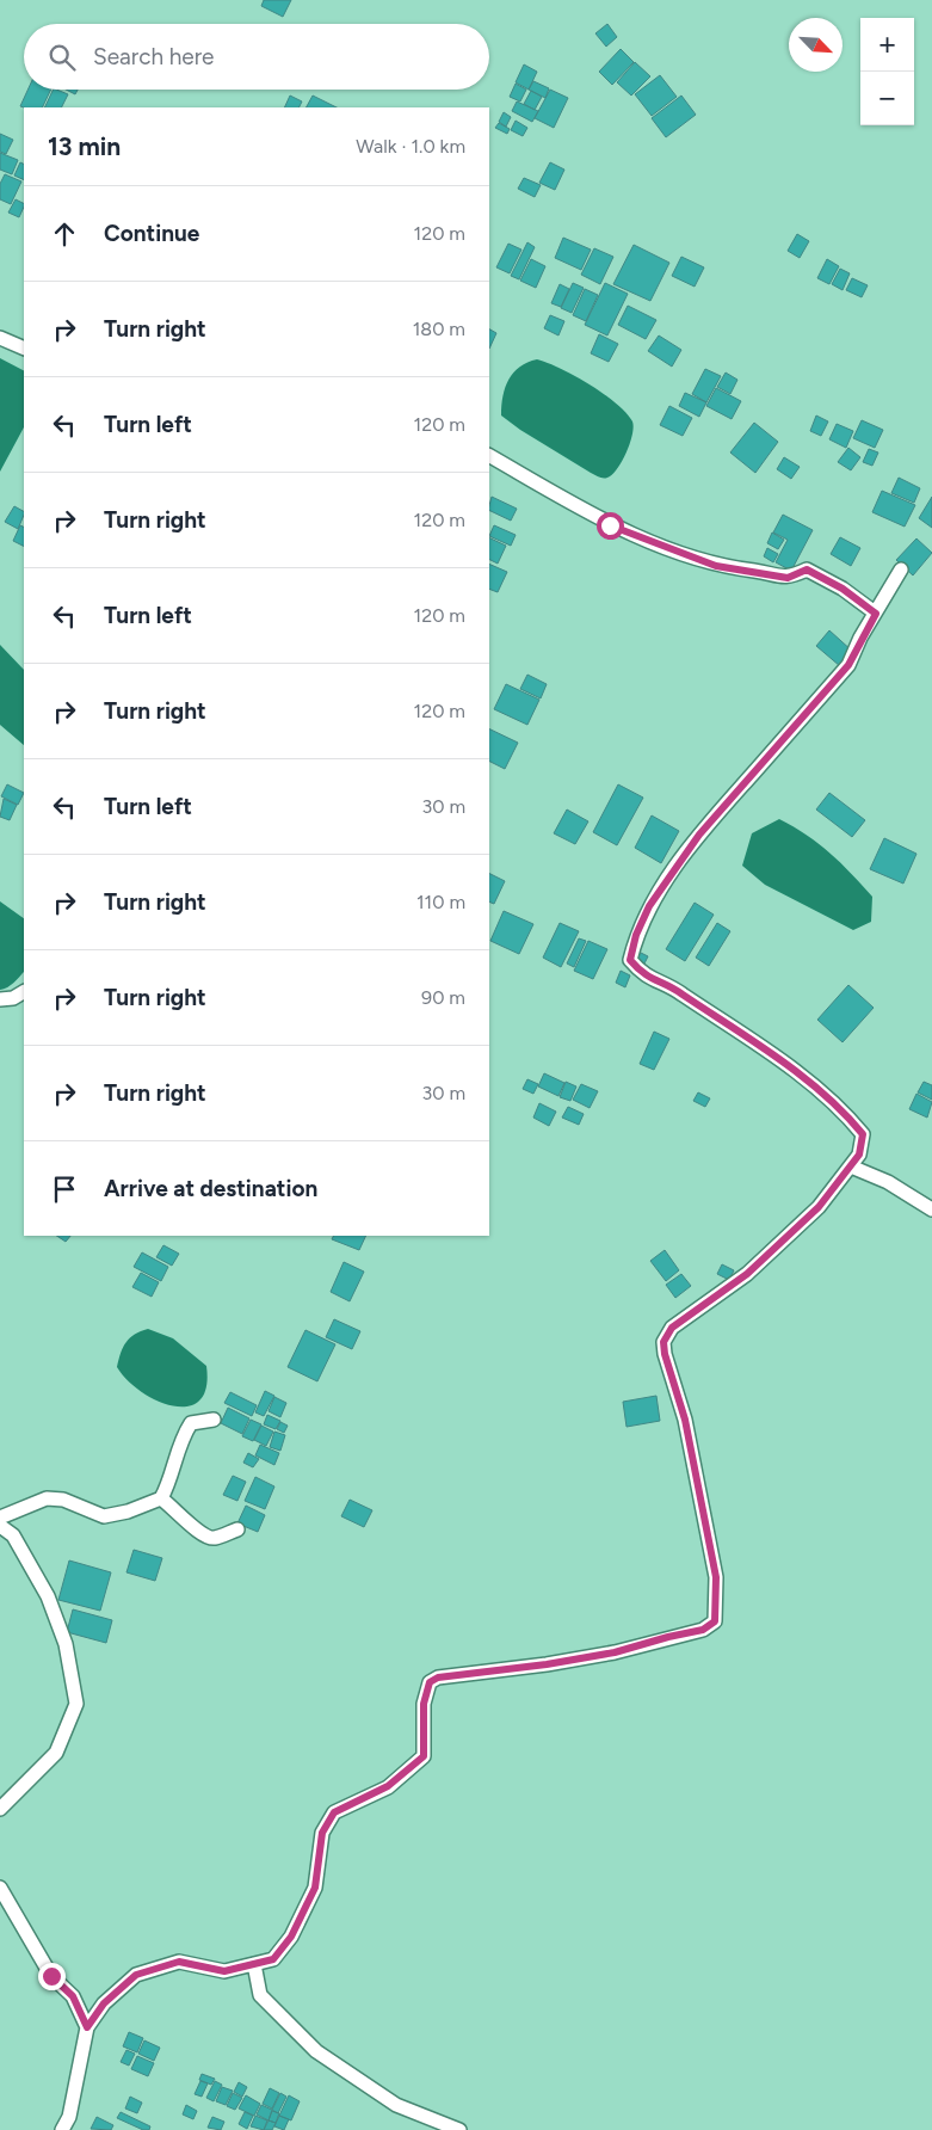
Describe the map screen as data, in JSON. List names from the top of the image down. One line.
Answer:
{"north":"bottom right","page":{"map_buttons":["+","−"],"search":"Search here","heading":["13 min","Walk · 1.0 km"],"list":[["Continue","120 m"],["Turn right","180 m"],["Turn left","120 m"],["Turn right","120 m"],["Turn left","120 m"],["Turn right","120 m"],["Turn left","30 m"],["Turn right","110 m"],["Turn right","90 m"],["Turn right","30 m"],"Arrive at destination"]}}
